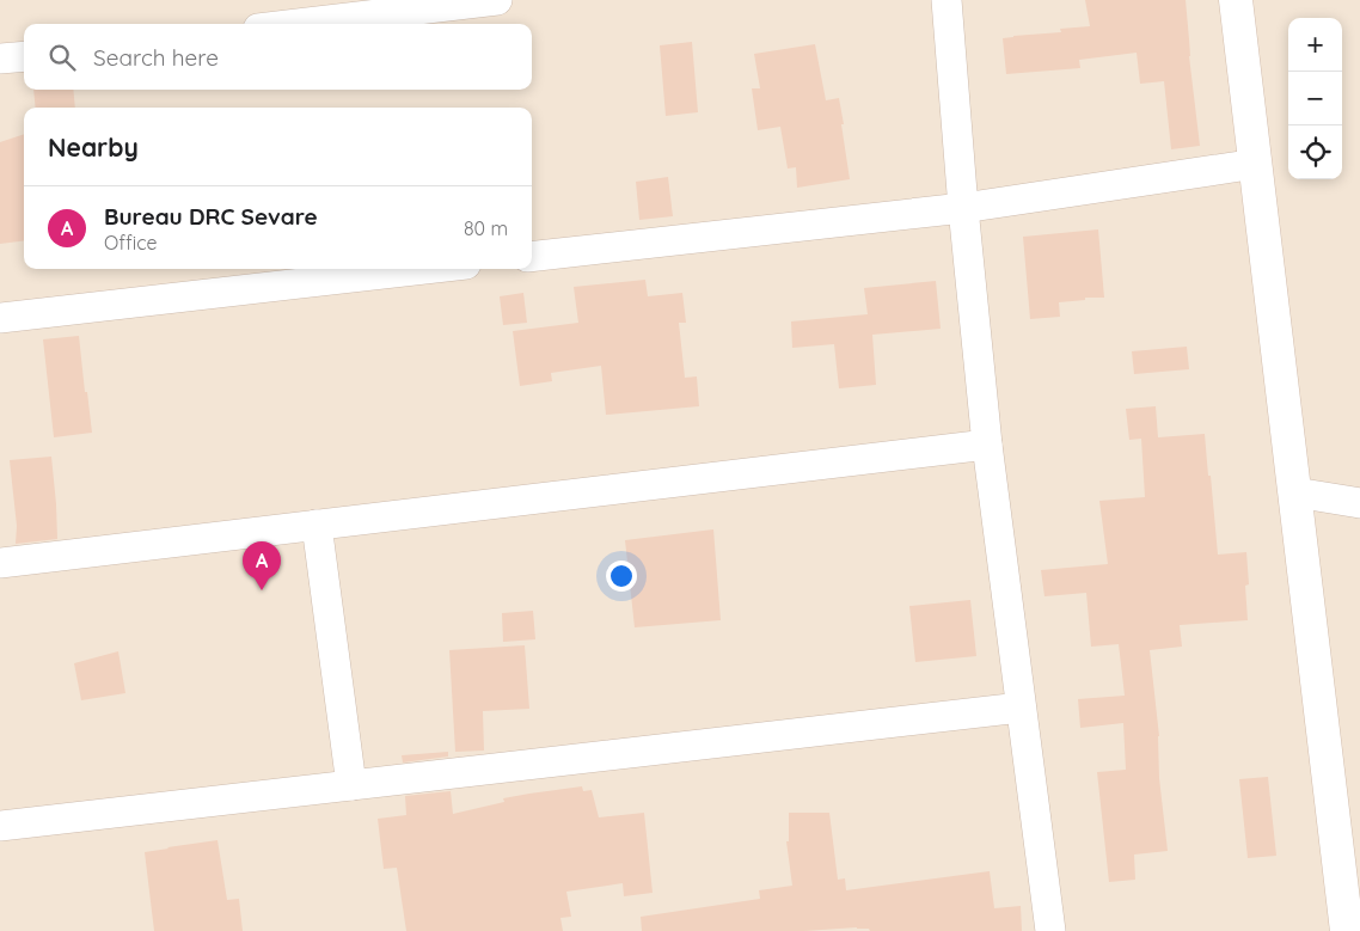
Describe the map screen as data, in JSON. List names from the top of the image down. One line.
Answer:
{"page":{"map_buttons":["+","−"],"search":"Search here","heading":"Nearby","list":[{"mark":"A","name":"Bureau DRC Sevare","note":"Office","value":"80 m"}],"pins":"A"}}
